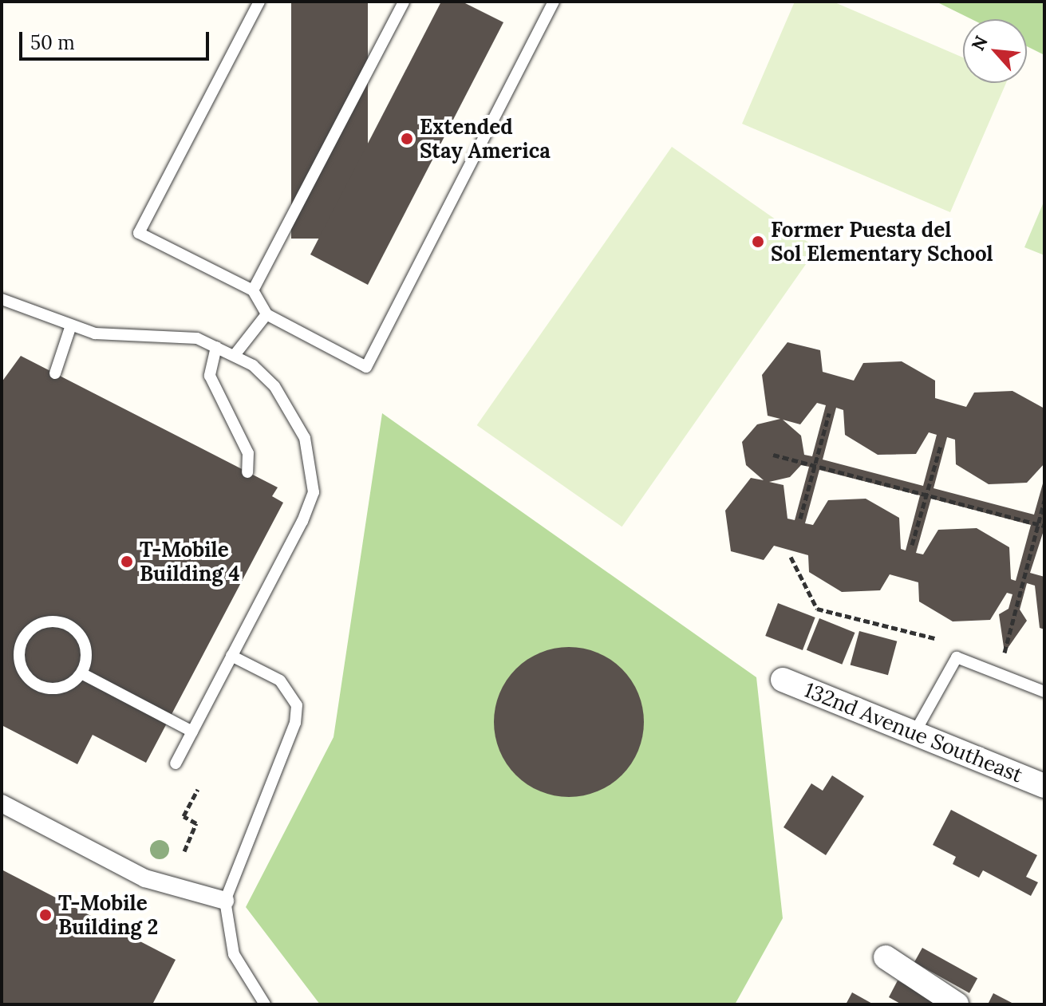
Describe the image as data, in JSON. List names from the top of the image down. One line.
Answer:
{"streets":{"street":["132nd Avenue Southeast"]},"places":["Extended Stay America","Former Puesta del Sol Elementary School","T-Mobile Building 4","T-Mobile Building 2"],"scale_bar":"50 m","north":"top left"}
